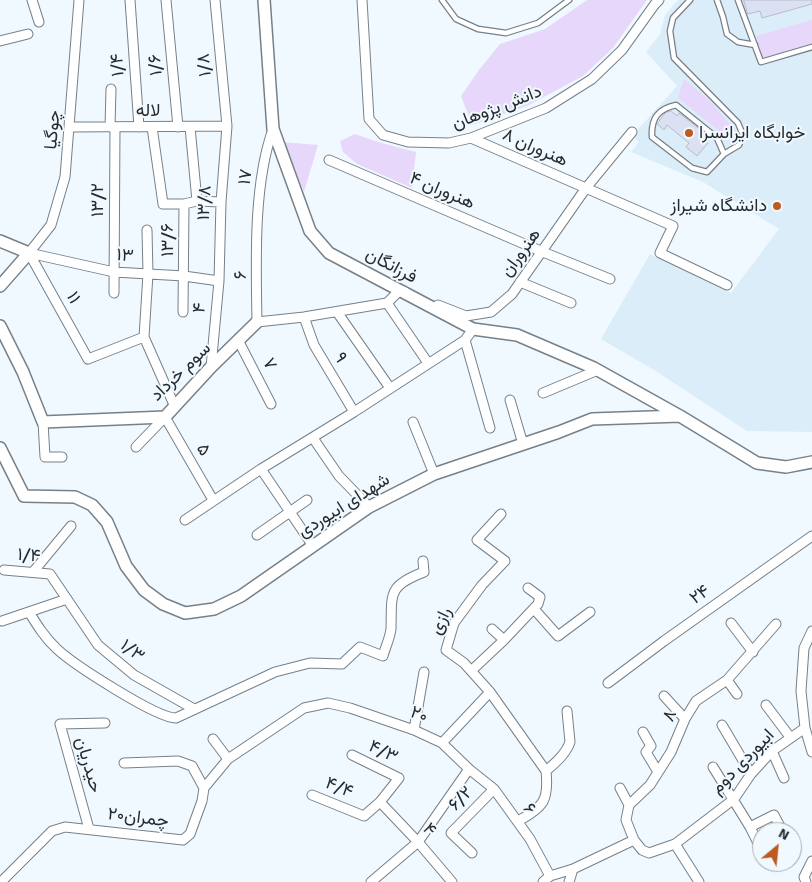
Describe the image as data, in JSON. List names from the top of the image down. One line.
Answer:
{"streets":{"street":["۱/۴","۱/۶","۱/۸","دانش پژوهان","لاله","چوگیا","هنروران ۸","۱۷","هنروران ۴","۱۳/۲","۱۳/۸","۱۳/۶","هنروران","۱۳","فرزانگان","۶","۱۱","۴","۹","۷","سوم خرداد","۵","شهدای ابیوردی","۲۴","رازی","۱/۳","۲۰","۸","۴/۳","ابیوردی دوم","حیدریان","۴/۴","۶/۲","چمران۲۰"]},"crossings":[["۱/۴","لاله"],["۱/۴","۱/۳"],["۱/۶","لاله"],["۱/۸","لاله"],["۱/۸","۱۳/۸"],["دانش پژوهان","هنروران ۸"],["لاله","چوگیا"],["لاله","۱۳/۲"],["لاله","۱۳/۸"],["چوگیا","۱۳"],["چوگیا","۱۱"],["هنروران ۸","هنروران"],["۱۷","فرزانگان"],["۱۷","۶"],["هنروران ۴","هنروران"],["۱۳/۲","۱۳"],["۱۳/۸","۱۳"],["۱۳/۸","۴"],["۱۳/۶","۱۳"],["هنروران","فرزانگان"],["۱۳","۱۱"],["۱۳","۴"],["فرزانگان","شهدای ابیوردی"],["۶","سوم خرداد"],["۶","۲۰"],["۶","۶/۲"],["۴","سوم خرداد"],["۴","۴/۳"],["۴","۴/۴"],["۷","سوم خرداد"],["سوم خرداد","۵"],["۲۰","چمران۲۰"],["۴/۳","۴/۴"],["حیدریان","چمران۲۰"]],"places":["خوابگاه ایرانسرا","دانشگاه شیراز"],"north":"top right"}
